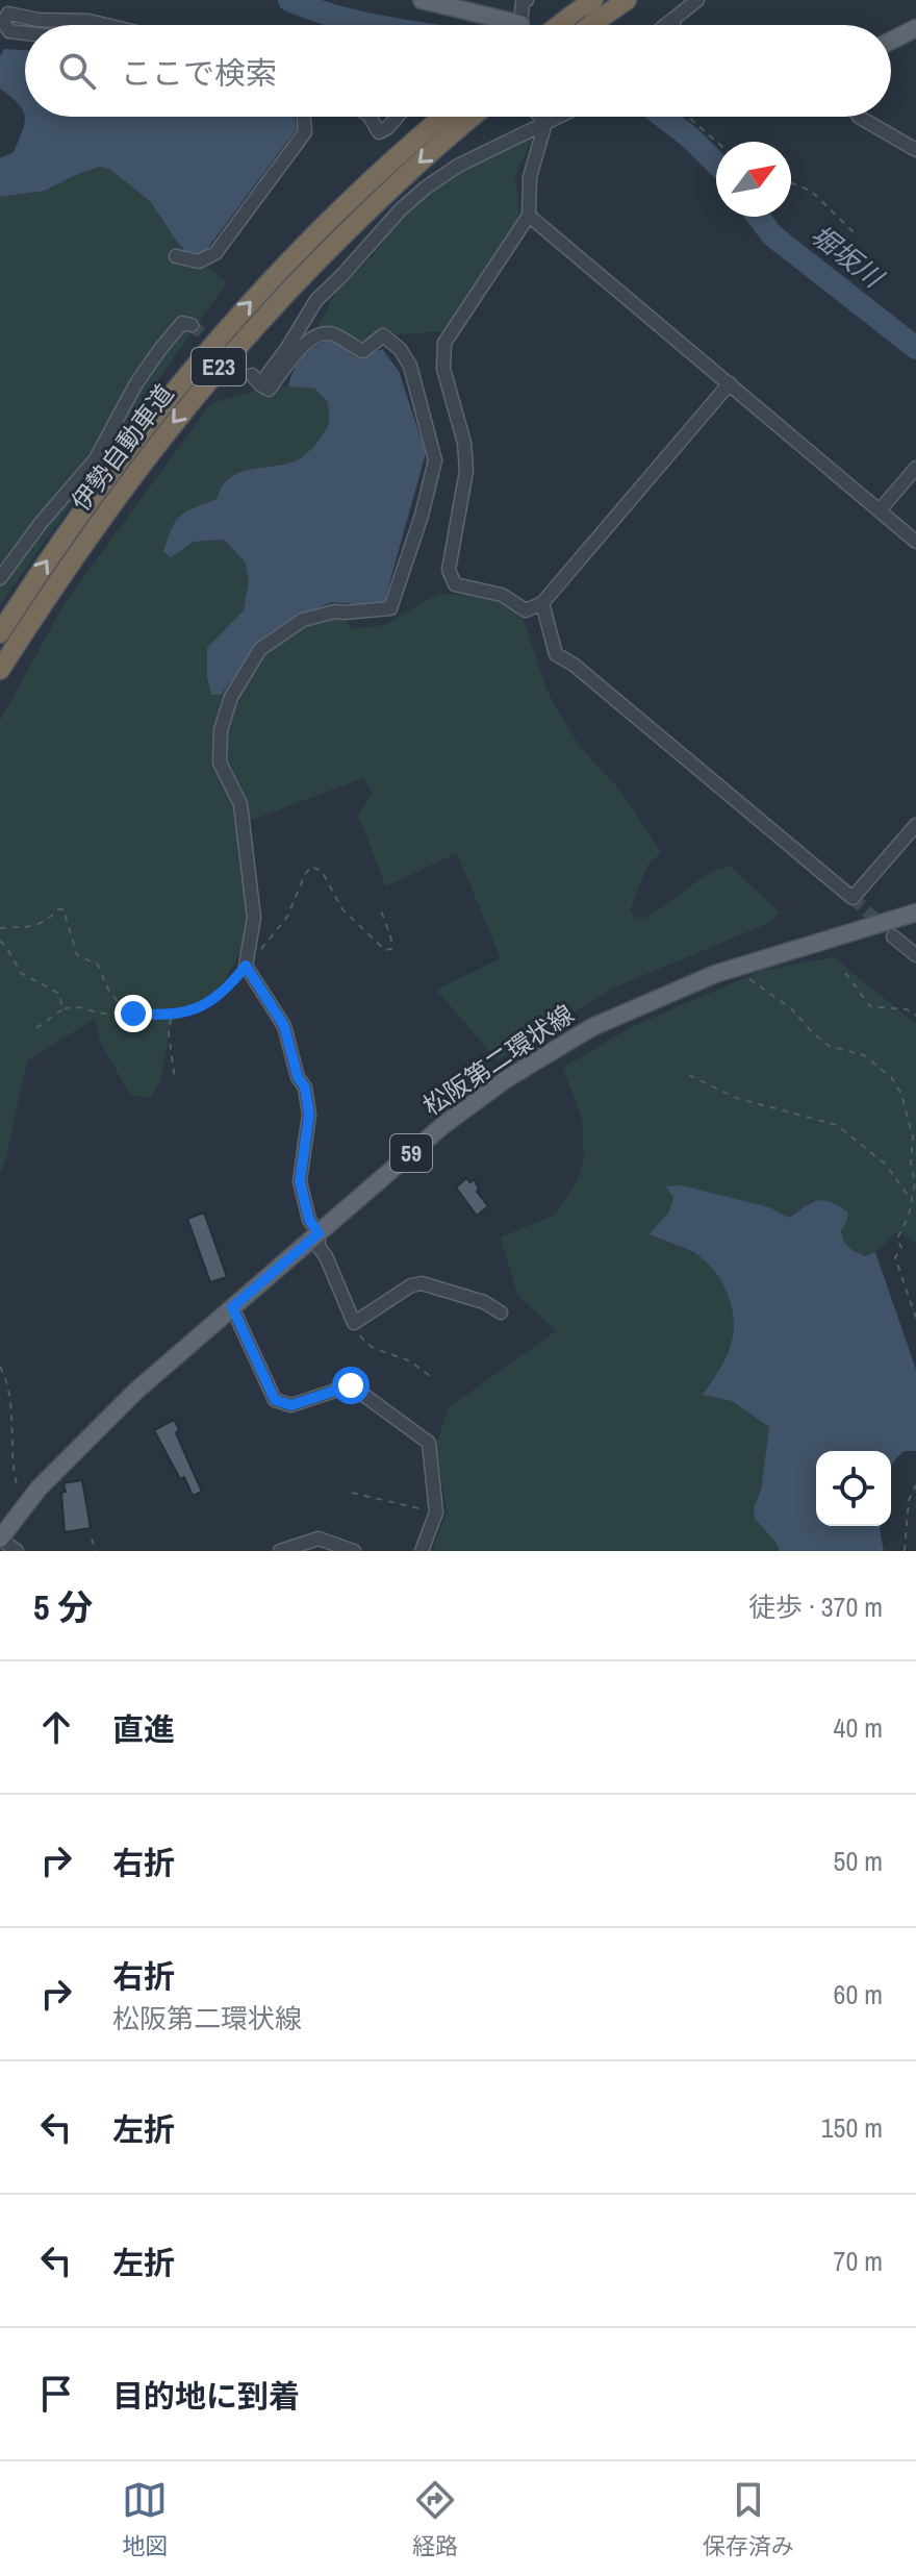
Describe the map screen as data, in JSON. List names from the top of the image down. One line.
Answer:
{"streets":{"highway":["E23","伊勢自動車道"],"main road":["松阪第二環状線","59"]},"water":["堀坂川"],"north":"top right","page":{"search":"ここで検索","heading":["5 分","徒歩 · 370 m"],"list":[["直進","40 m"],["右折","50 m"],["右折","松阪第二環状線","60 m"],["左折","150 m"],["左折","70 m"],"目的地に到着"],"nav":["地図","経路","保存済み"]}}
